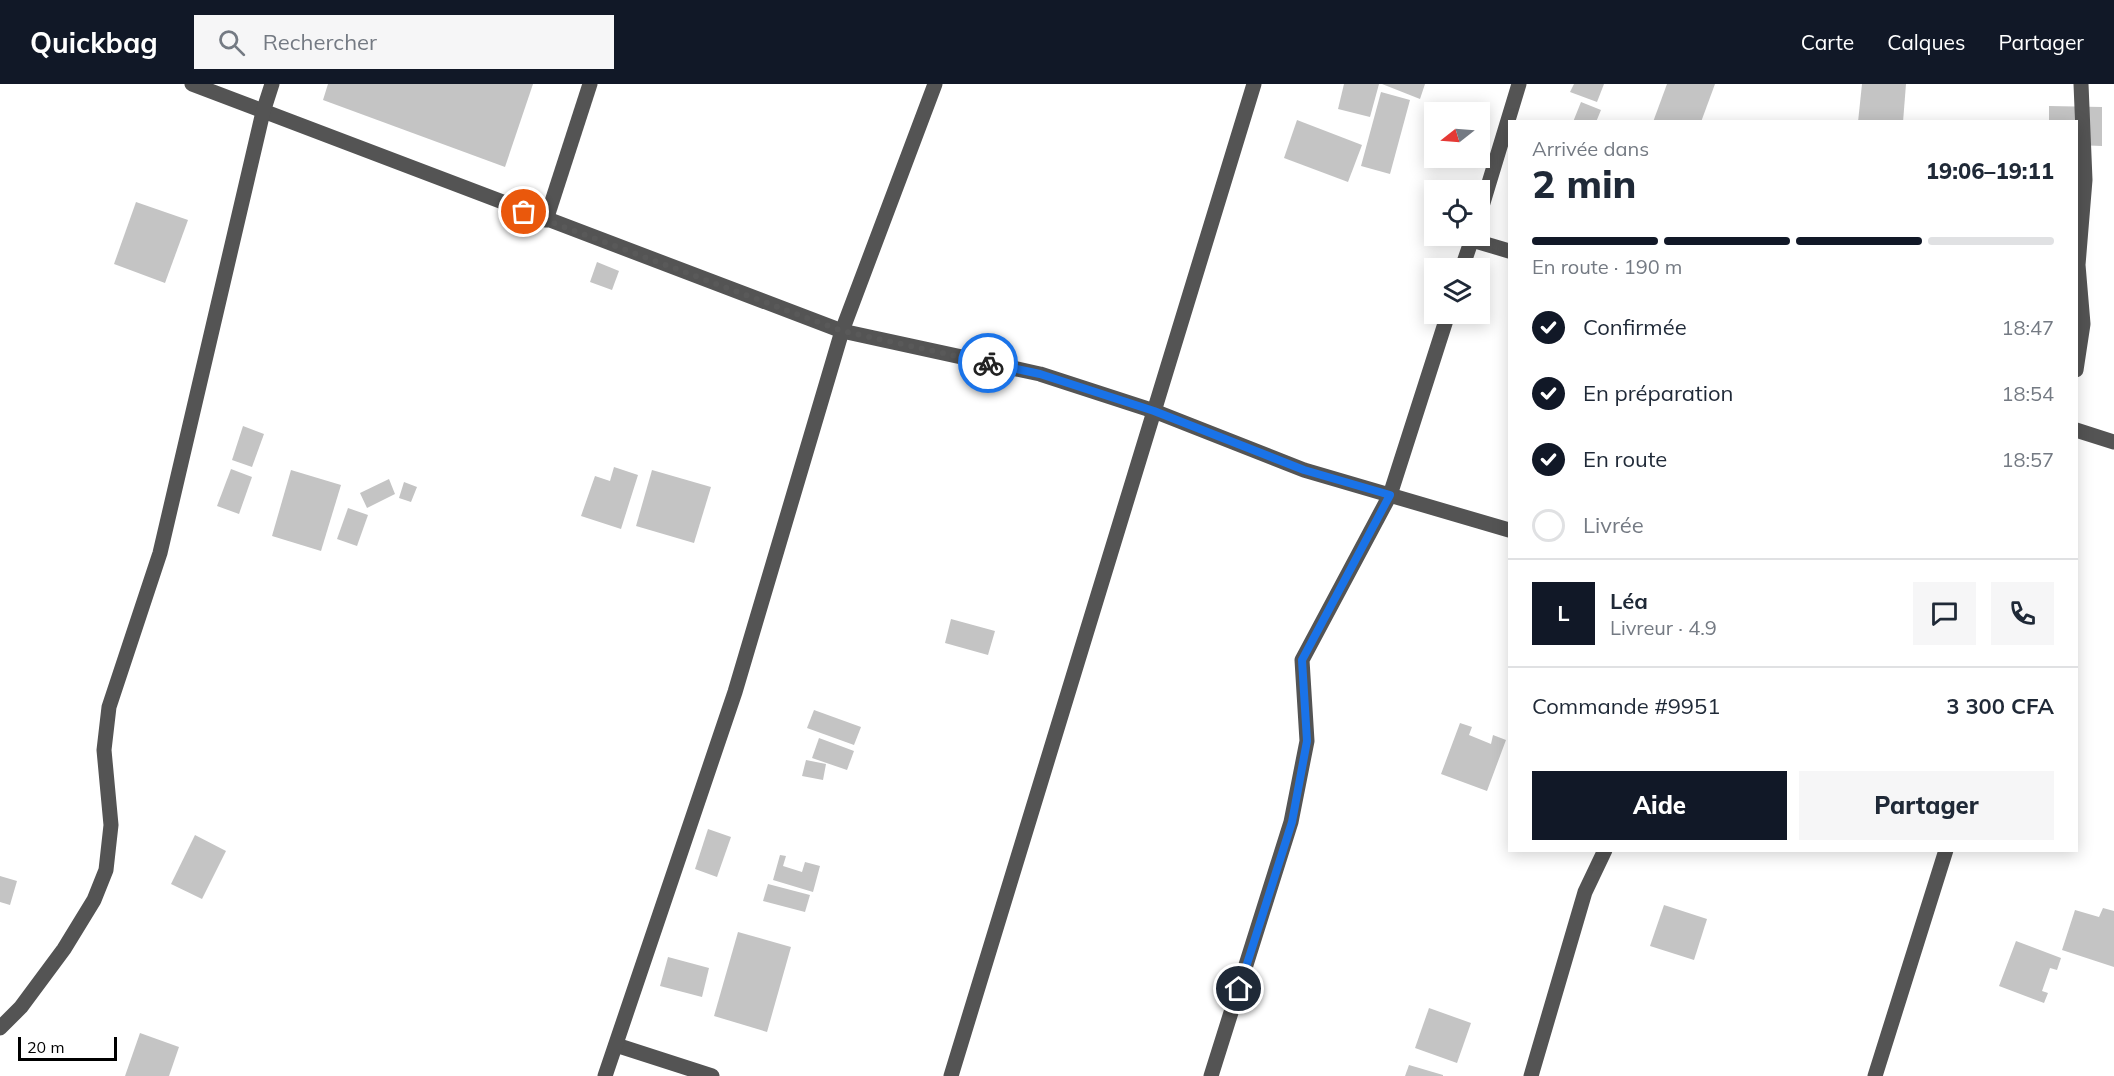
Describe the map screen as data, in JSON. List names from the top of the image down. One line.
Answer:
{"scale_bar":"20 m","north":"left","page":{"header":"Quickbag","search":"Rechercher","nav":["Carte","Calques","Partager"],"heading":["2 min","Arrivée dans","19:06–19:11"],"panel":["Léa","Livreur · 4.9","Commande #9951","3 300 CFA"],"bar":"En route · 190 m","list":[["Confirmée","18:47"],["En préparation","18:54"],["En route","18:57"],"Livrée"],"round":"L","buttons":["Aide","Partager"],"scale":"20 m"}}
